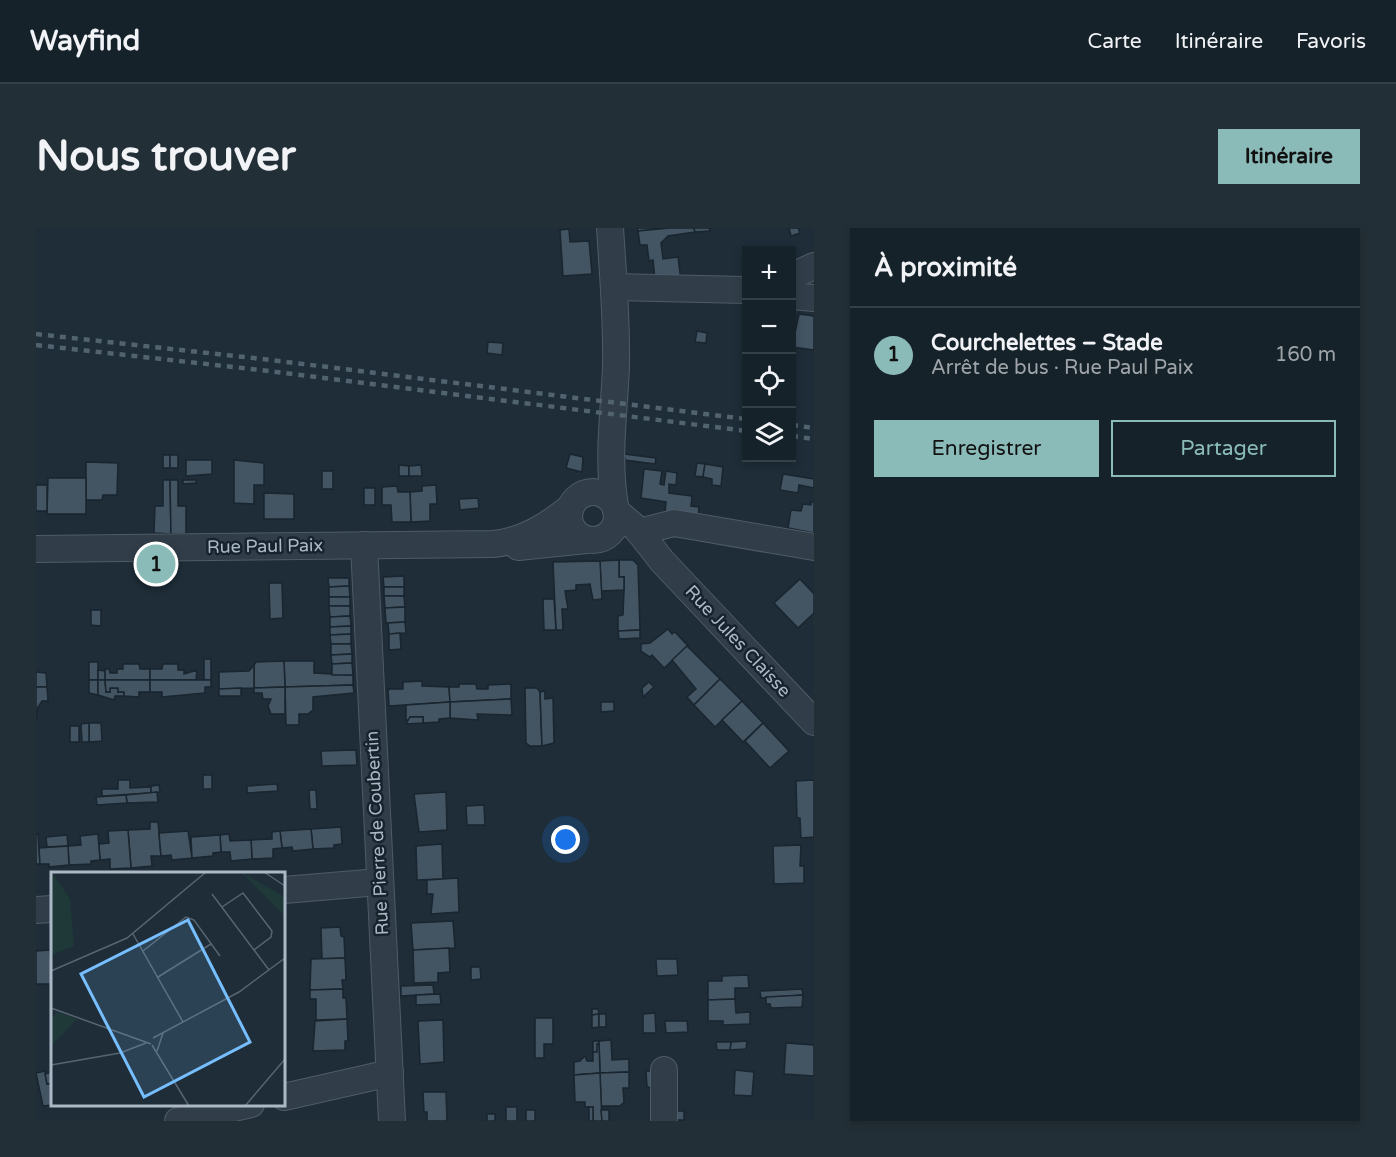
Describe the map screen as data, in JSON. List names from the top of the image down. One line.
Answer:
{"streets":{"street":["Rue Paul Paix","Rue Jules Claisse","Rue Pierre de Coubertin"]},"crossings":[["Rue Paul Paix","Rue Jules Claisse"],["Rue Paul Paix","Rue Pierre de Coubertin"]],"page":{"header":"Wayfind","nav":["Carte","Itinéraire","Favoris"],"buttons":["Itinéraire",["Enregistrer","Partager"]],"title":"Nous trouver","heading":"À proximité","map_buttons":["+","−"],"list":[{"mark":"1","name":"Courchelettes – Stade","note":"Arrêt de bus · Rue Paul Paix","value":"160 m"}],"pins":"1"}}
